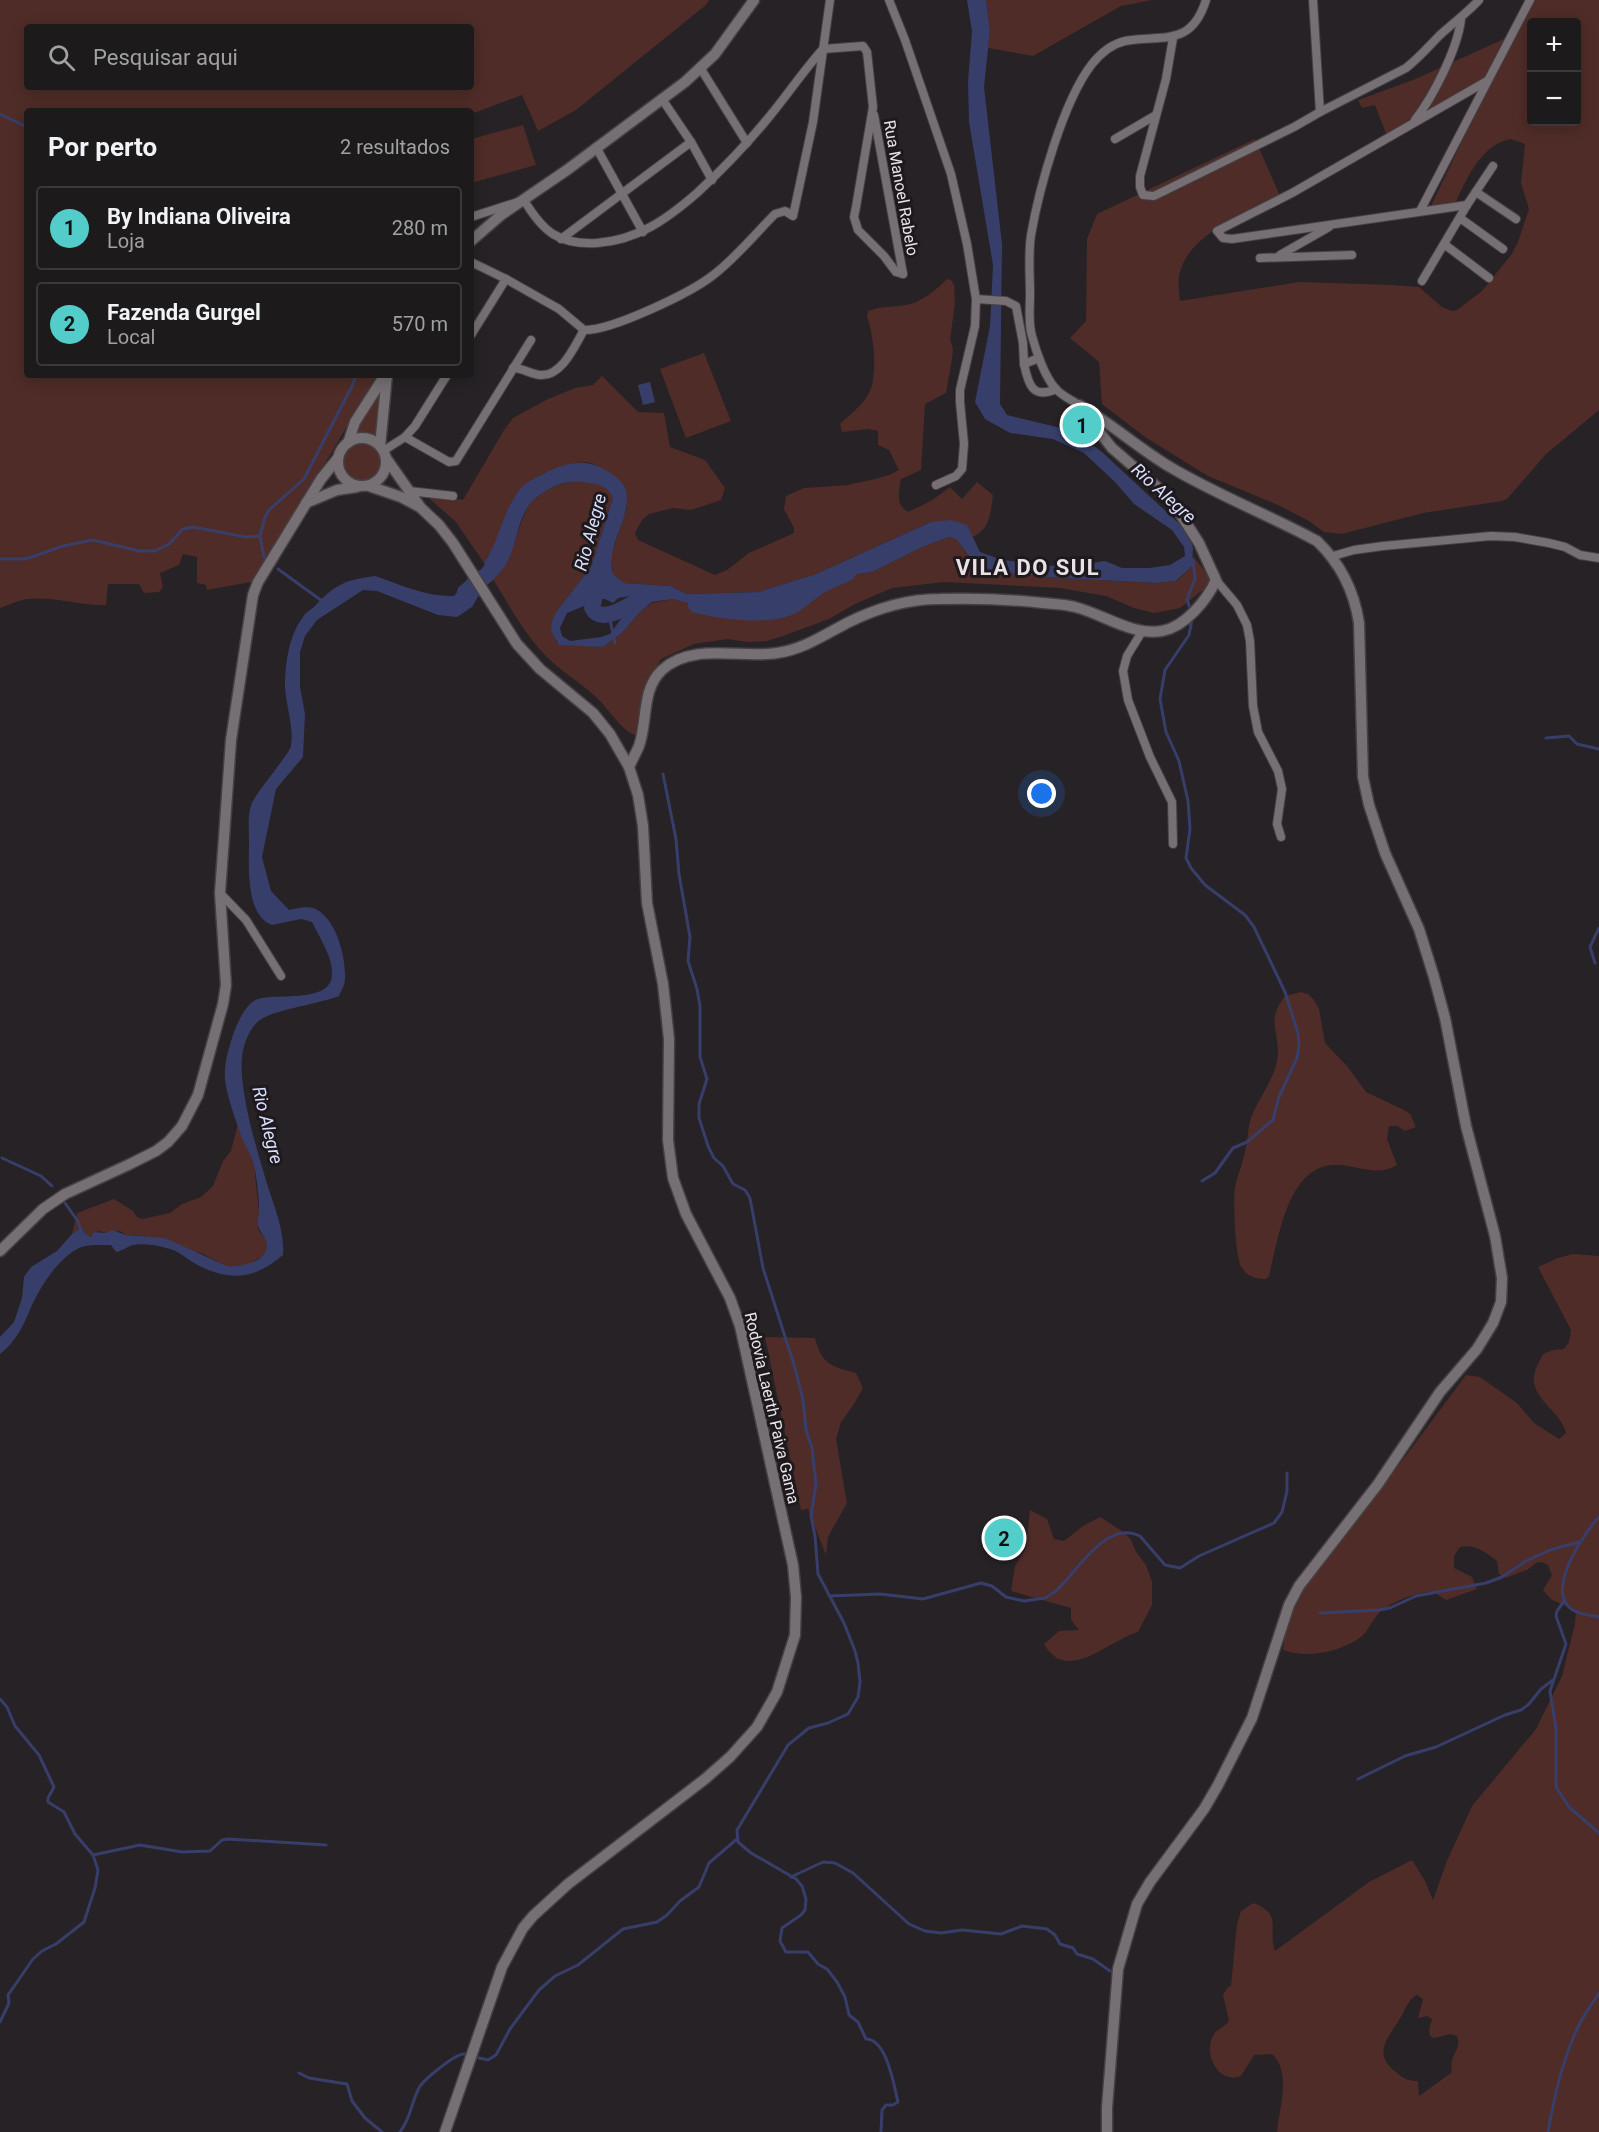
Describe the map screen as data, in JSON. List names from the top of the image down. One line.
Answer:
{"streets":{"street":["Rua Manoel Rabelo","Rodovia Laerth Paiva Gama"]},"districts":["VILA DO SUL"],"water":["Rio Alegre"],"page":{"map_buttons":["+","−"],"search":"Pesquisar aqui","heading":["Por perto","2 resultados"],"list":[{"mark":"1","name":"By Indiana Oliveira","note":"Loja","value":"280 m"},{"mark":"2","name":"Fazenda Gurgel","note":"Local","value":"570 m"}],"pins":["1","2"]}}
